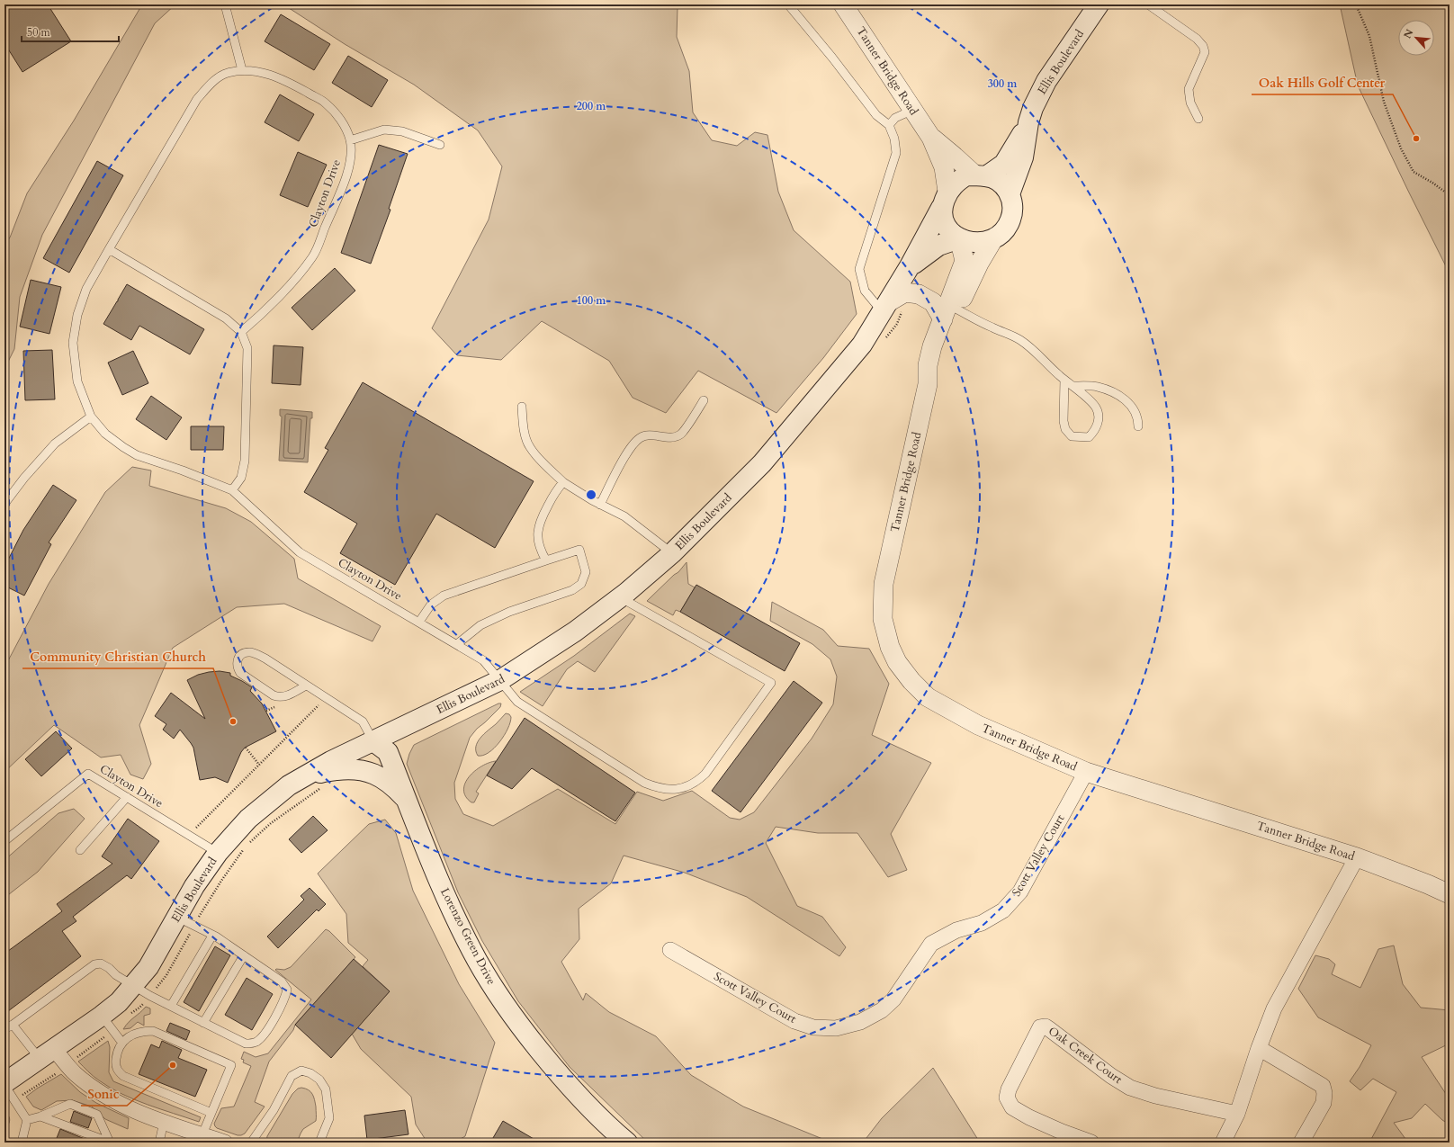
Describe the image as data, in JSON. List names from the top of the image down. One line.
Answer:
{"streets":{"main road":["Ellis Boulevard","Lorenzo Green Drive"],"street":["Tanner Bridge Road","Scott Valley Court","Oak Creek Court"],"lane":["Clayton Drive"]},"crossings":[["Ellis Boulevard","Tanner Bridge Road"],["Ellis Boulevard","Clayton Drive"],["Ellis Boulevard","Lorenzo Green Drive"],["Tanner Bridge Road","Scott Valley Court"]],"places":["Oak Hills Golf Center","Community Christian Church","Sonic"],"scale_bar":"50 m","north":"top left","rings":["300 m","200 m","100 m"]}
